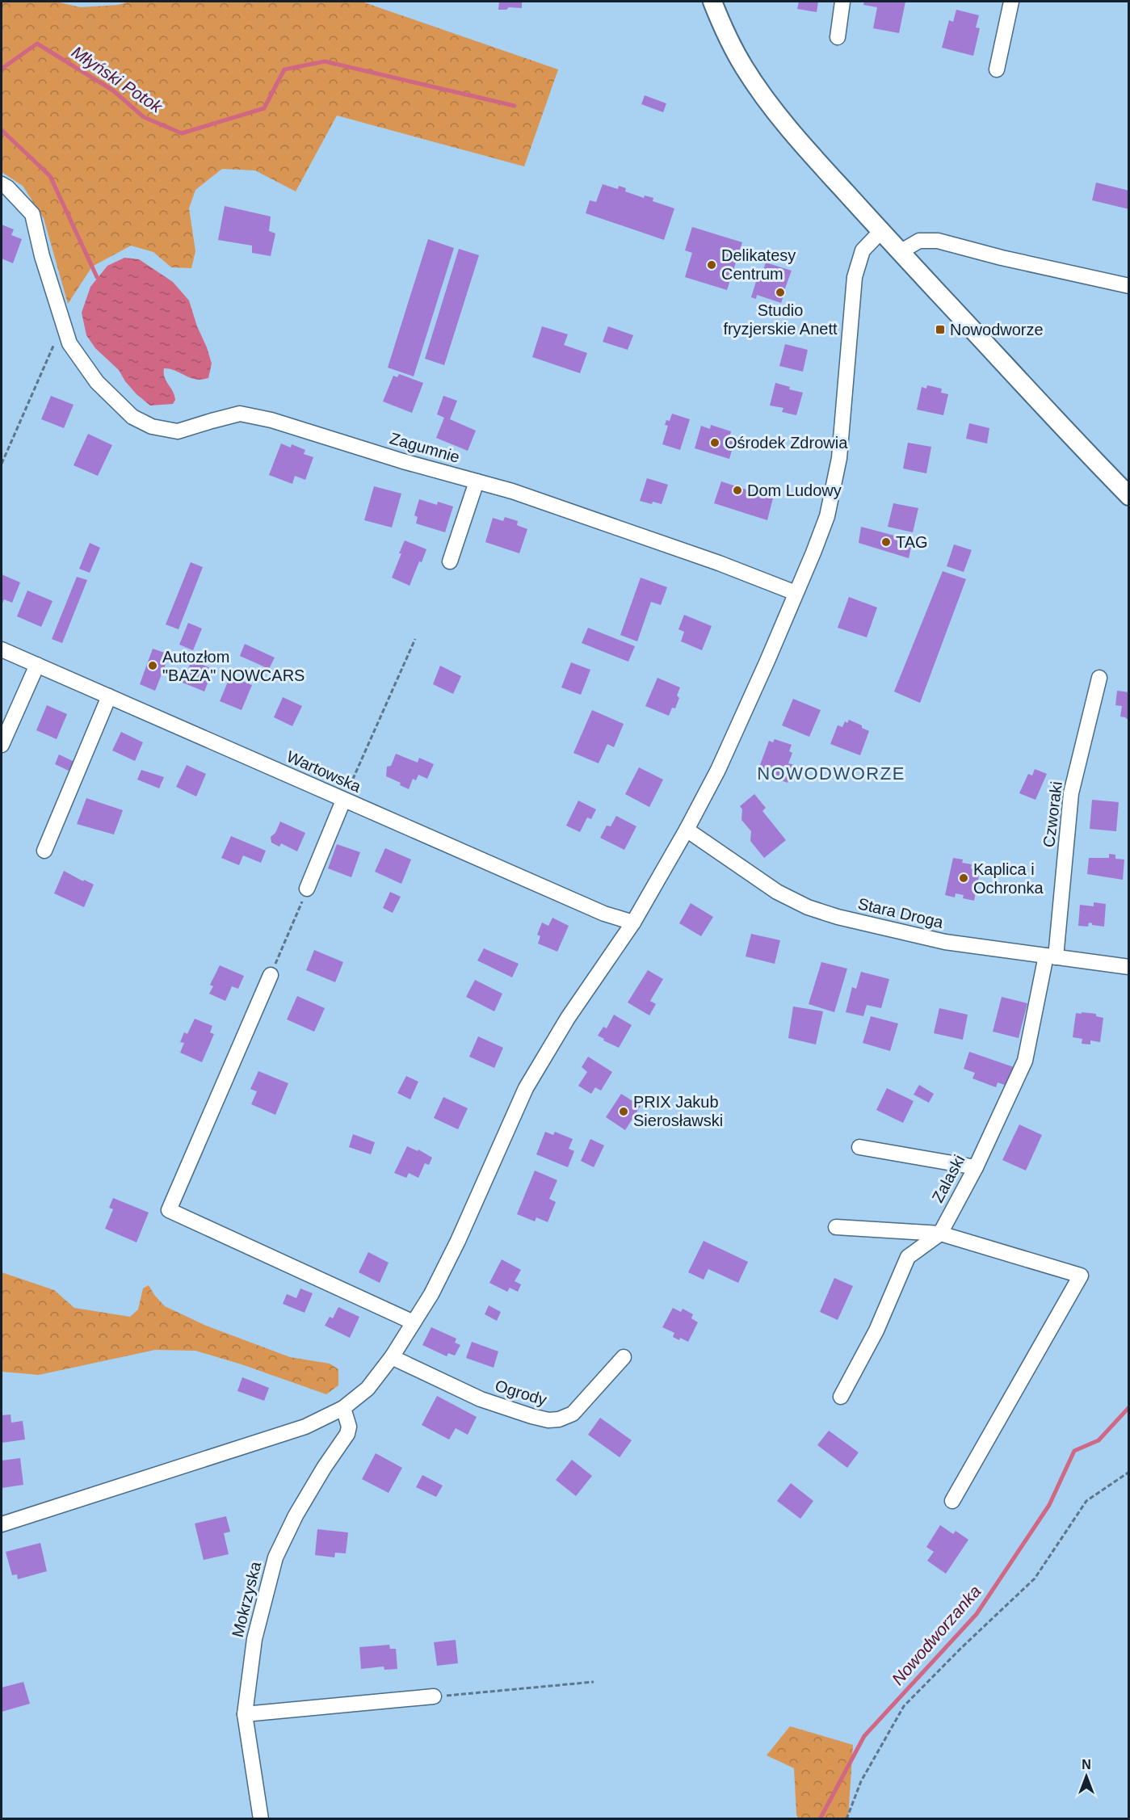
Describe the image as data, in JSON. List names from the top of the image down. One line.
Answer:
{"streets":{"street":["Zagumnie","Wartowska","Czworaki","Stara Droga","Zalaski","Ogrody","Mokrzyska"]},"crossings":[["Czworaki","Stara Droga"],["Czworaki","Zalaski"],["Stara Droga","Zalaski"]],"districts":["NOWODWORZE"],"water":["Młyński Potok","Nowodworzanka"],"places":{"other":["Delikatesy Centrum","Studio fryzjerskie Anett","Ośrodek Zdrowia","Dom Ludowy","TAG","Autozłom \"BAZA\" NOWCARS","Kaplica i Ochronka","PRIX Jakub Sierosławski"],"transit":["Nowodworze"]},"north":"top"}
